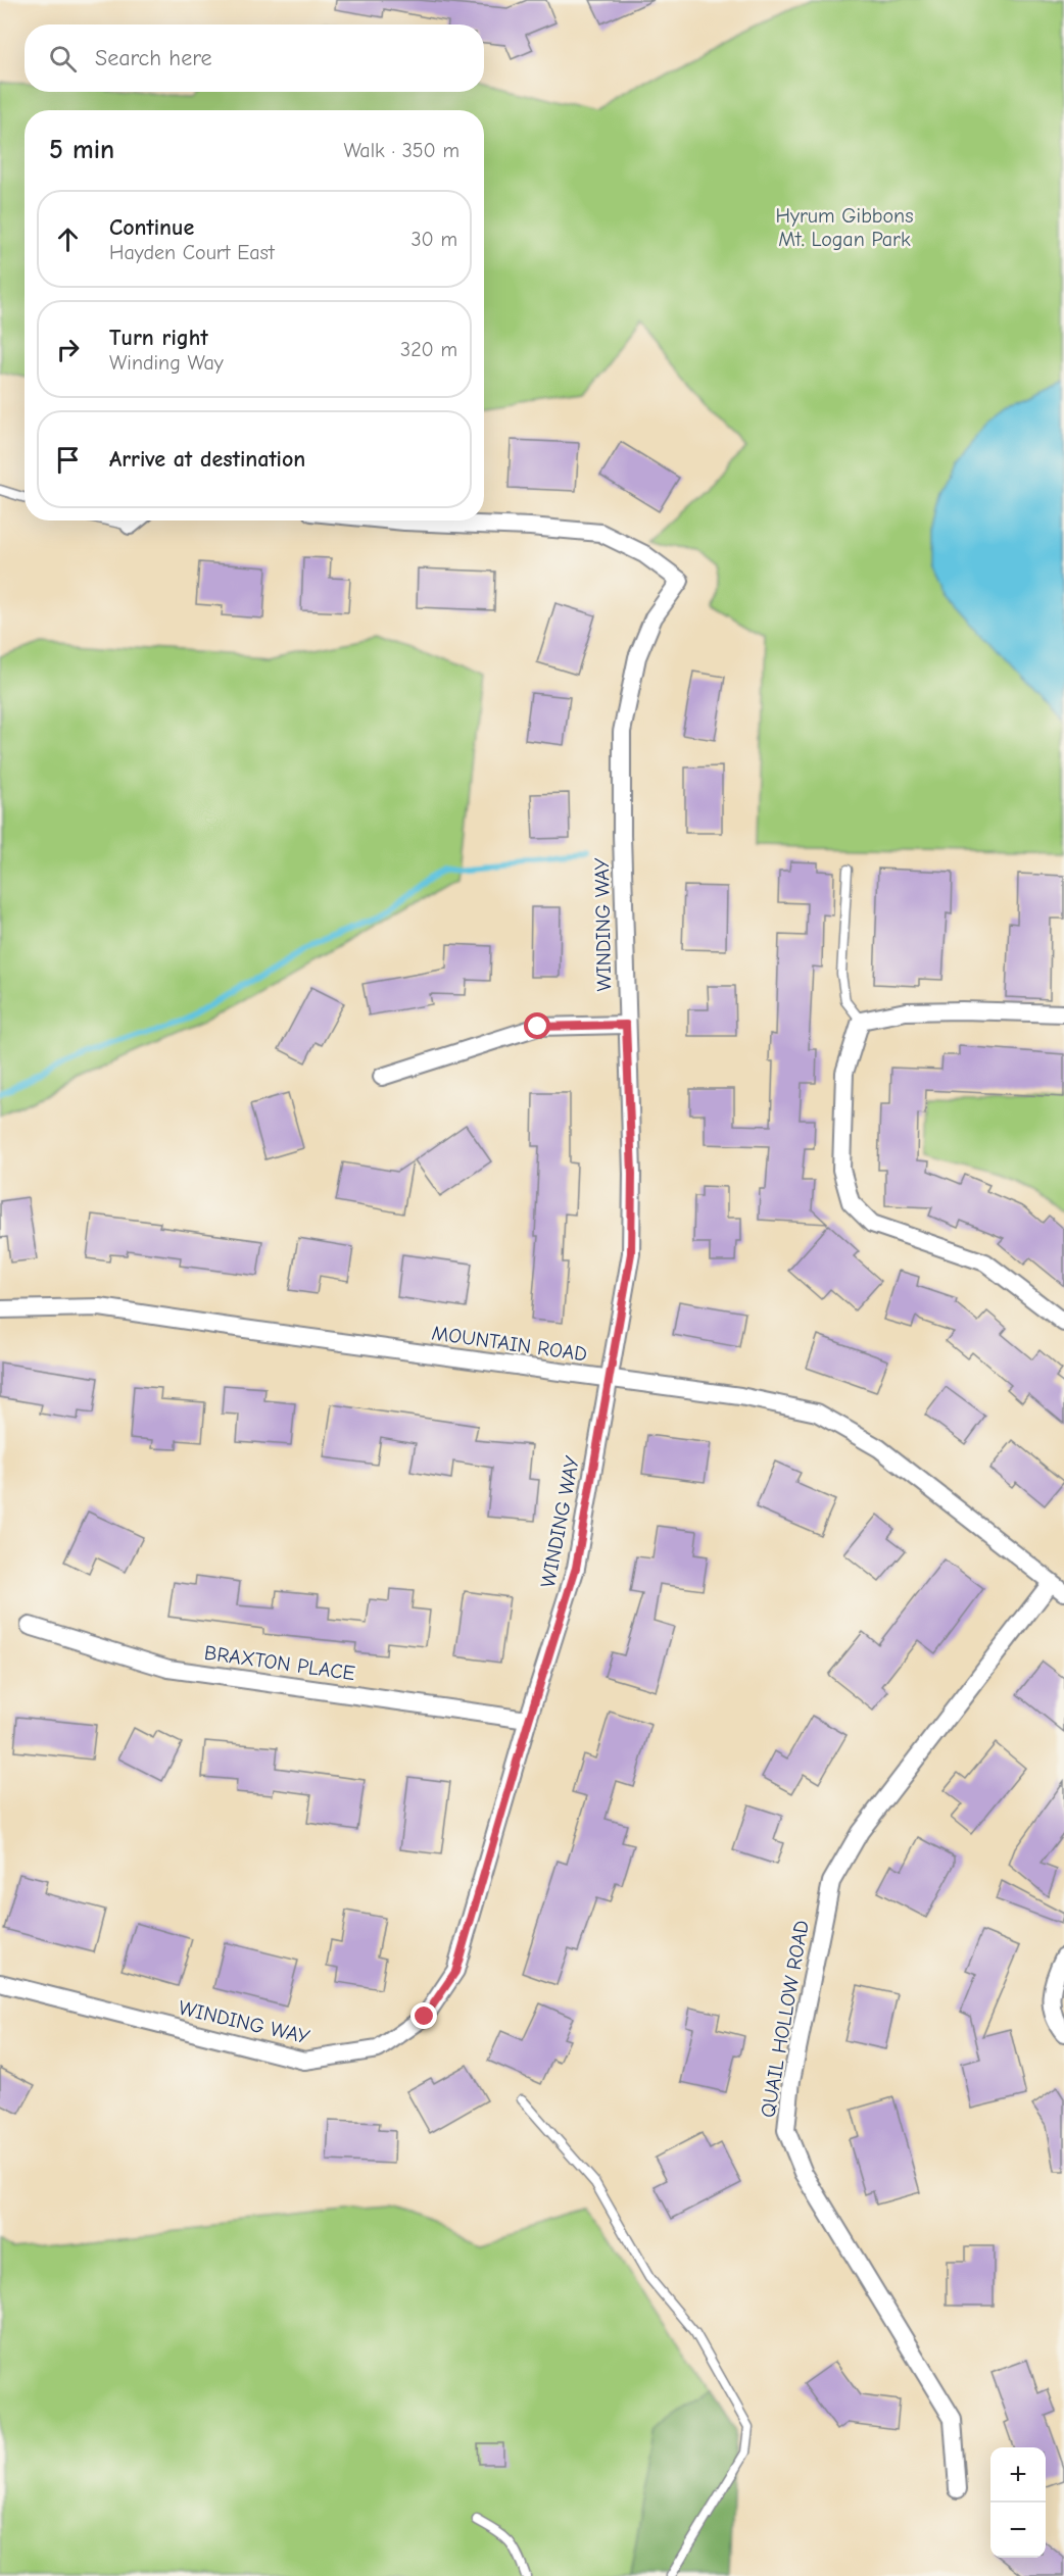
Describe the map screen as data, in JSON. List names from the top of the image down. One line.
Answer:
{"streets":{"street":["WINDING WAY","MOUNTAIN ROAD","BRAXTON PLACE","QUAIL HOLLOW ROAD"]},"crossings":[["WINDING WAY","MOUNTAIN ROAD"],["WINDING WAY","BRAXTON PLACE"],["MOUNTAIN ROAD","QUAIL HOLLOW ROAD"]],"parks":["Hyrum Gibbons Mt. Logan Park"],"page":{"search":"Search here","heading":["5 min","Walk · 350 m"],"list":[["Continue","Hayden Court East","30 m"],["Turn right","Winding Way","320 m"],"Arrive at destination"],"map_buttons":["+","−"]}}
